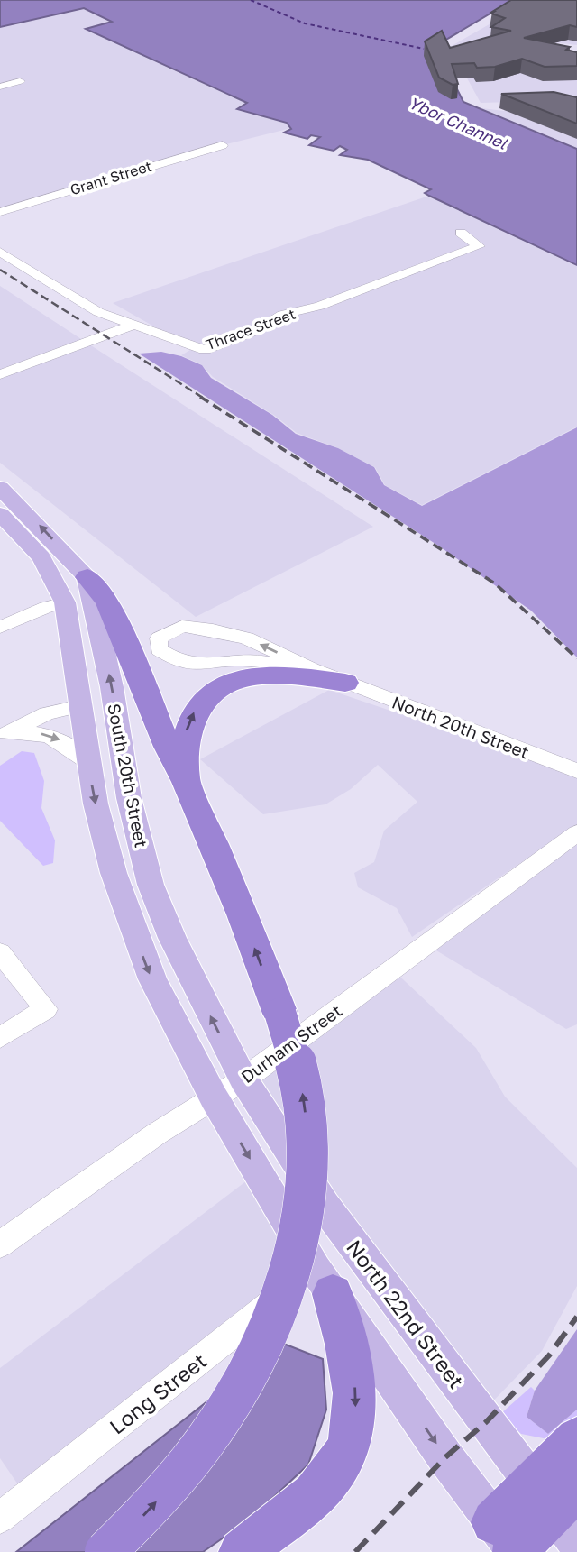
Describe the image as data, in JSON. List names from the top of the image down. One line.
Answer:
{"streets":{"main road":["South 20th Street","North 22nd Street"],"street":["Grant Street","Thrace Street","North 20th Street","Durham Street","Long Street"]},"crossings":[["South 20th Street","Durham Street"],["South 20th Street","North 22nd Street"],["Durham Street","North 22nd Street"]],"water":["Ybor Channel"]}
